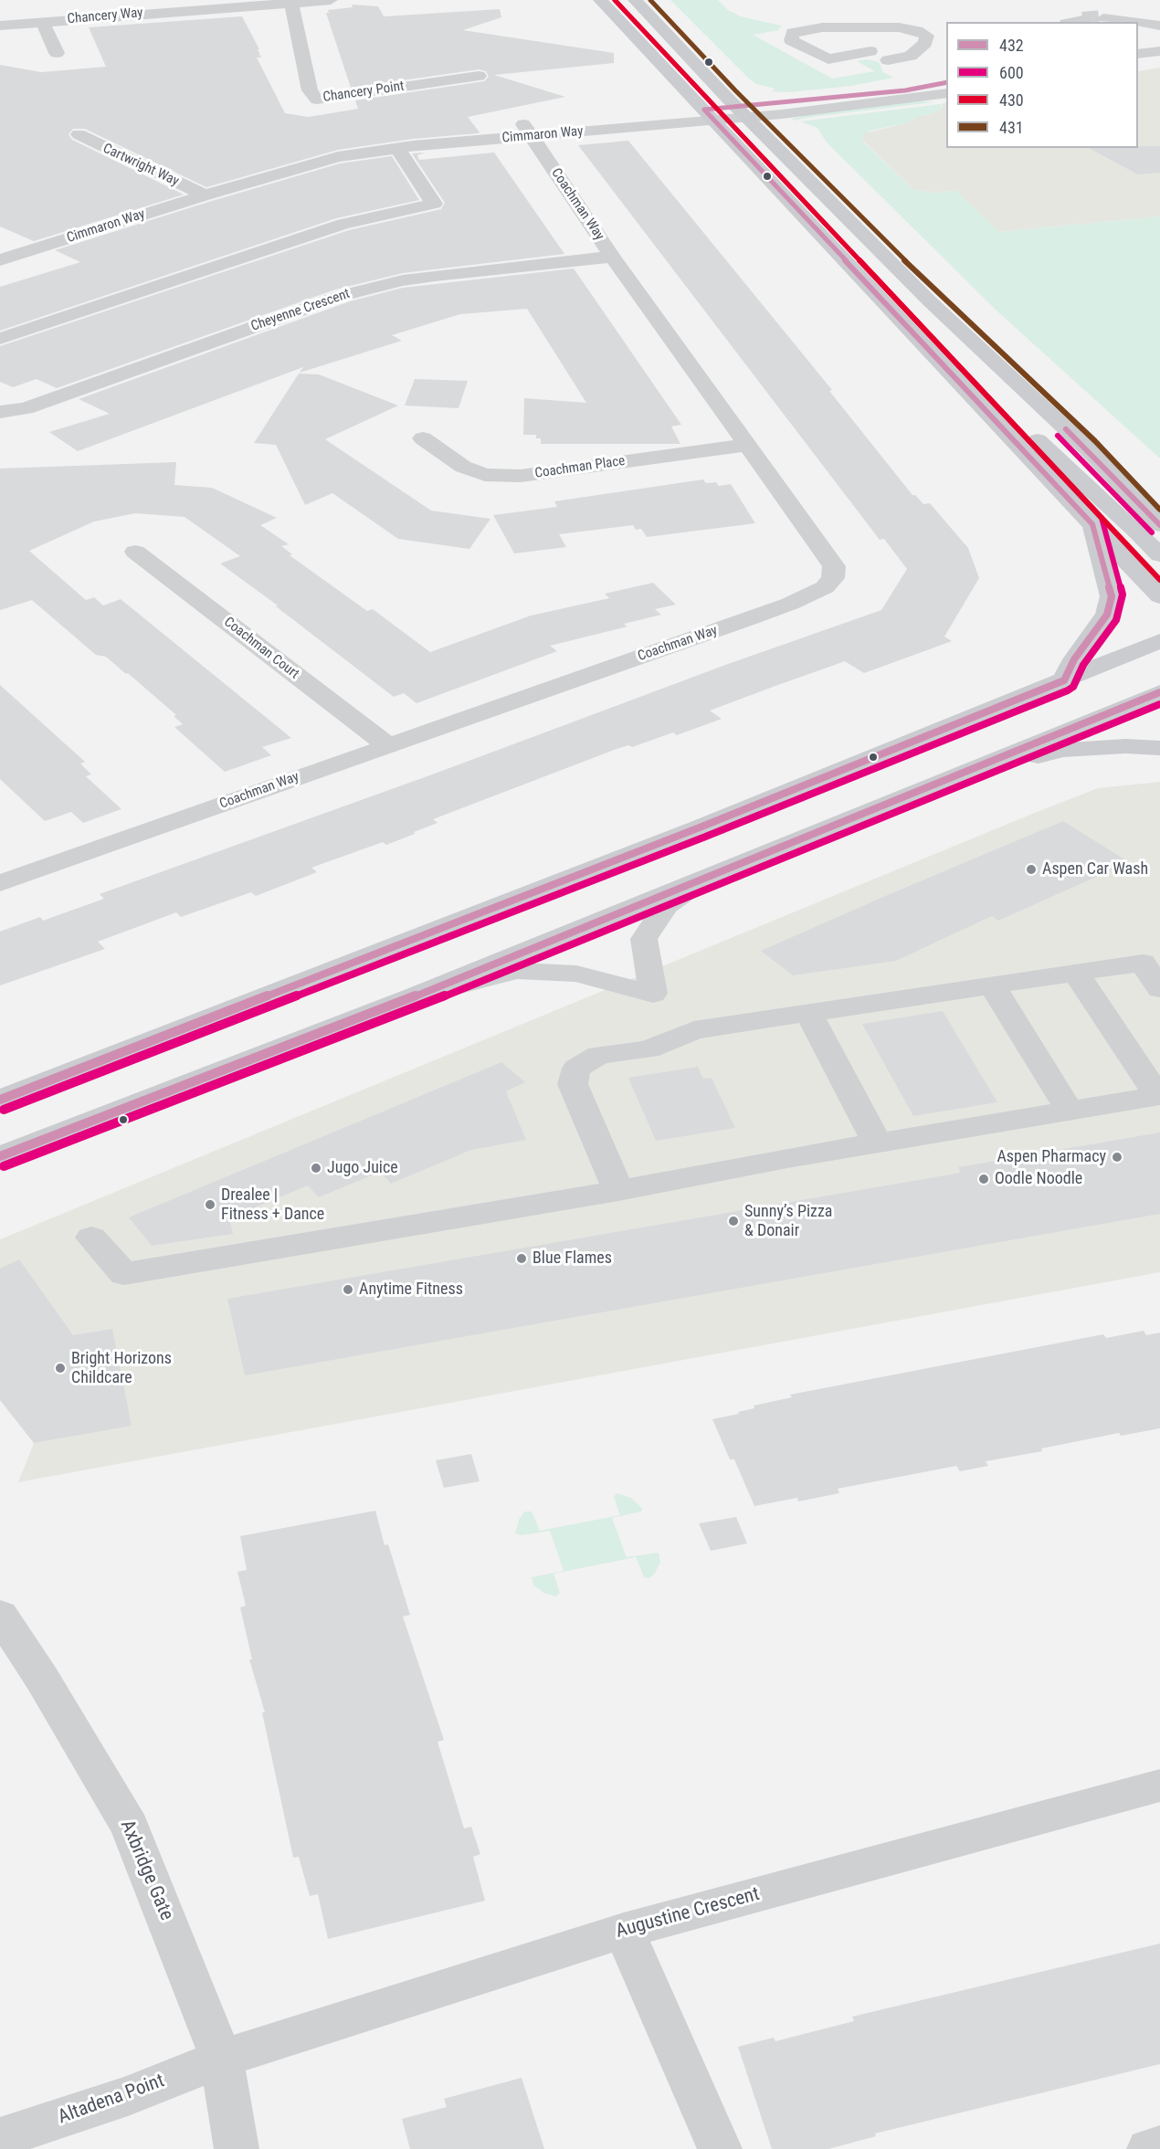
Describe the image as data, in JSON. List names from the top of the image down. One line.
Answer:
{"streets":{"street":["Chancery Way","Chancery Point","Cimmaron Way","Cartwright Way","Coachman Way","Cheyenne Crescent","Coachman Place","Coachman Court","Axbridge Gate","Augustine Crescent","Altadena Point"]},"crossings":[["Chancery Way","Chancery Point"],["Cimmaron Way","Cartwright Way"],["Cimmaron Way","Coachman Way"],["Coachman Way","Cheyenne Crescent"],["Coachman Way","Coachman Place"],["Coachman Way","Coachman Court"],["Axbridge Gate","Augustine Crescent"],["Axbridge Gate","Altadena Point"],["Augustine Crescent","Altadena Point"]],"places":["Aspen Car Wash","Aspen Pharmacy","Jugo Juice","Oodle Noodle","Drealee | Fitness + Dance","Sunny’s Pizza & Donair","Blue Flames","Anytime Fitness","Bright Horizons Childcare"],"lines":["transit line 600","transit line 430","transit line 431","transit line 432"],"legend":["432","600","430","431"]}
